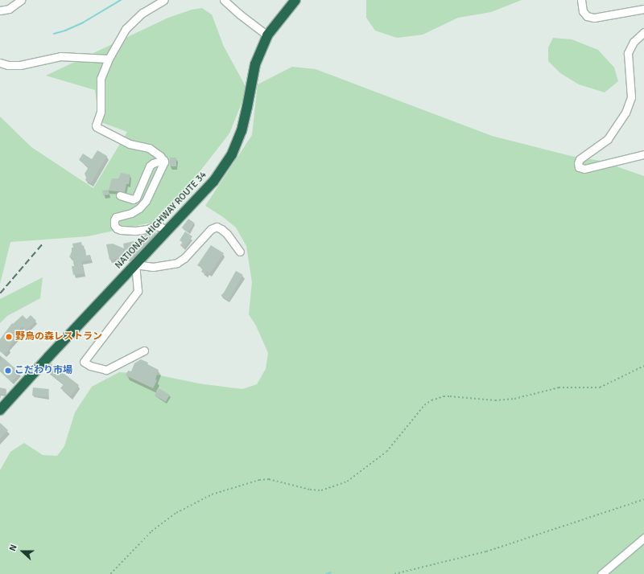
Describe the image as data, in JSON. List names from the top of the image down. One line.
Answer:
{"streets":{"highway":["NATIONAL HIGHWAY ROUTE 34"]},"places":["野鳥の森レストラン","こだわり市場"],"north":"left"}
